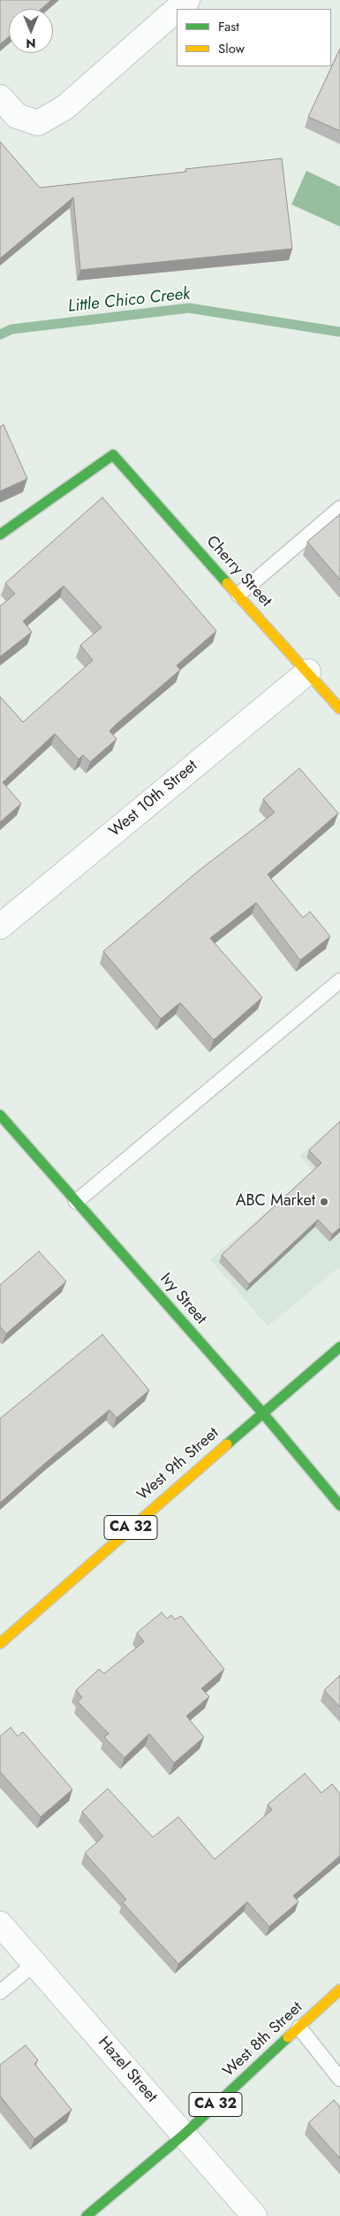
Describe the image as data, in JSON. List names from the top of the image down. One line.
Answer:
{"streets":{"street":["Cherry Street","West 10th Street","Ivy Street","West 9th Street","CA 32","West 8th Street","Hazel Street"]},"crossings":[["Cherry Street","West 10th Street"],["Ivy Street","West 9th Street"],["West 8th Street","Hazel Street"]],"water":["Little Chico Creek"],"places":["ABC Market"],"legend":["Fast","Slow"],"north":"bottom"}
